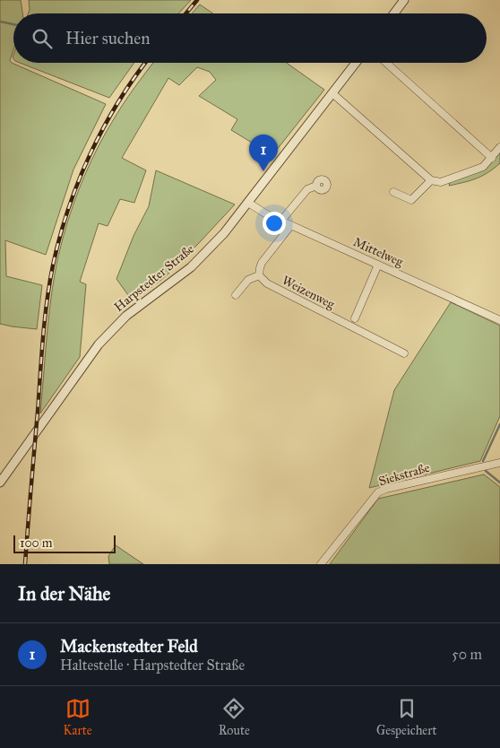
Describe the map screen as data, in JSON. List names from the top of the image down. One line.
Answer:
{"streets":{"street":["Mittelweg","Harpstedter Straße","Weizenweg","Siekstraße"]},"crossings":[["Mittelweg","Harpstedter Straße"]],"scale_bar":"100 m","page":{"search":"Hier suchen","pins":"1","scale":"100 m","heading":"In der Nähe","list":[{"mark":"1","name":"Mackenstedter Feld","note":"Haltestelle · Harpstedter Straße","value":"50 m"}],"nav":["Karte","Route","Gespeichert"]}}
